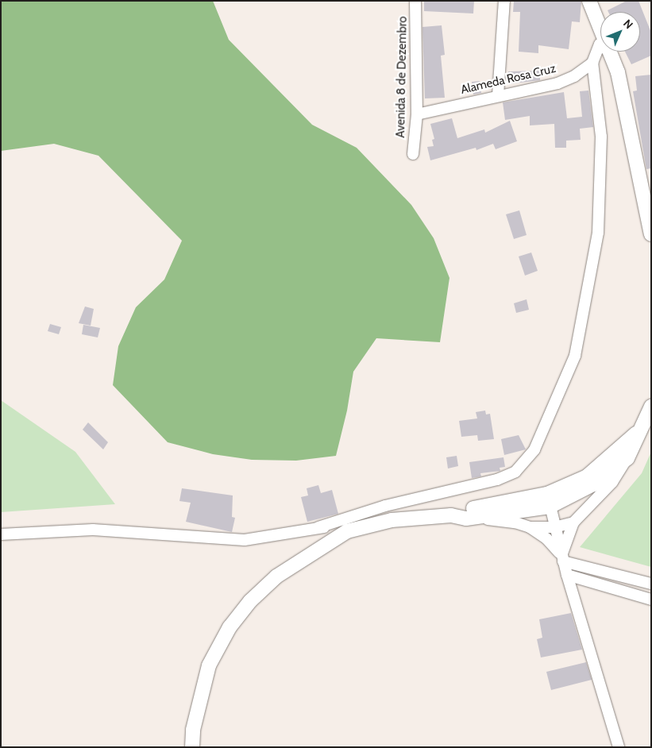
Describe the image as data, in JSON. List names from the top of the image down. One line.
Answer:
{"streets":{"street":["Avenida 8 de Dezembro","Alameda Rosa Cruz"]},"crossings":[["Avenida 8 de Dezembro","Alameda Rosa Cruz"]],"north":"top right"}
